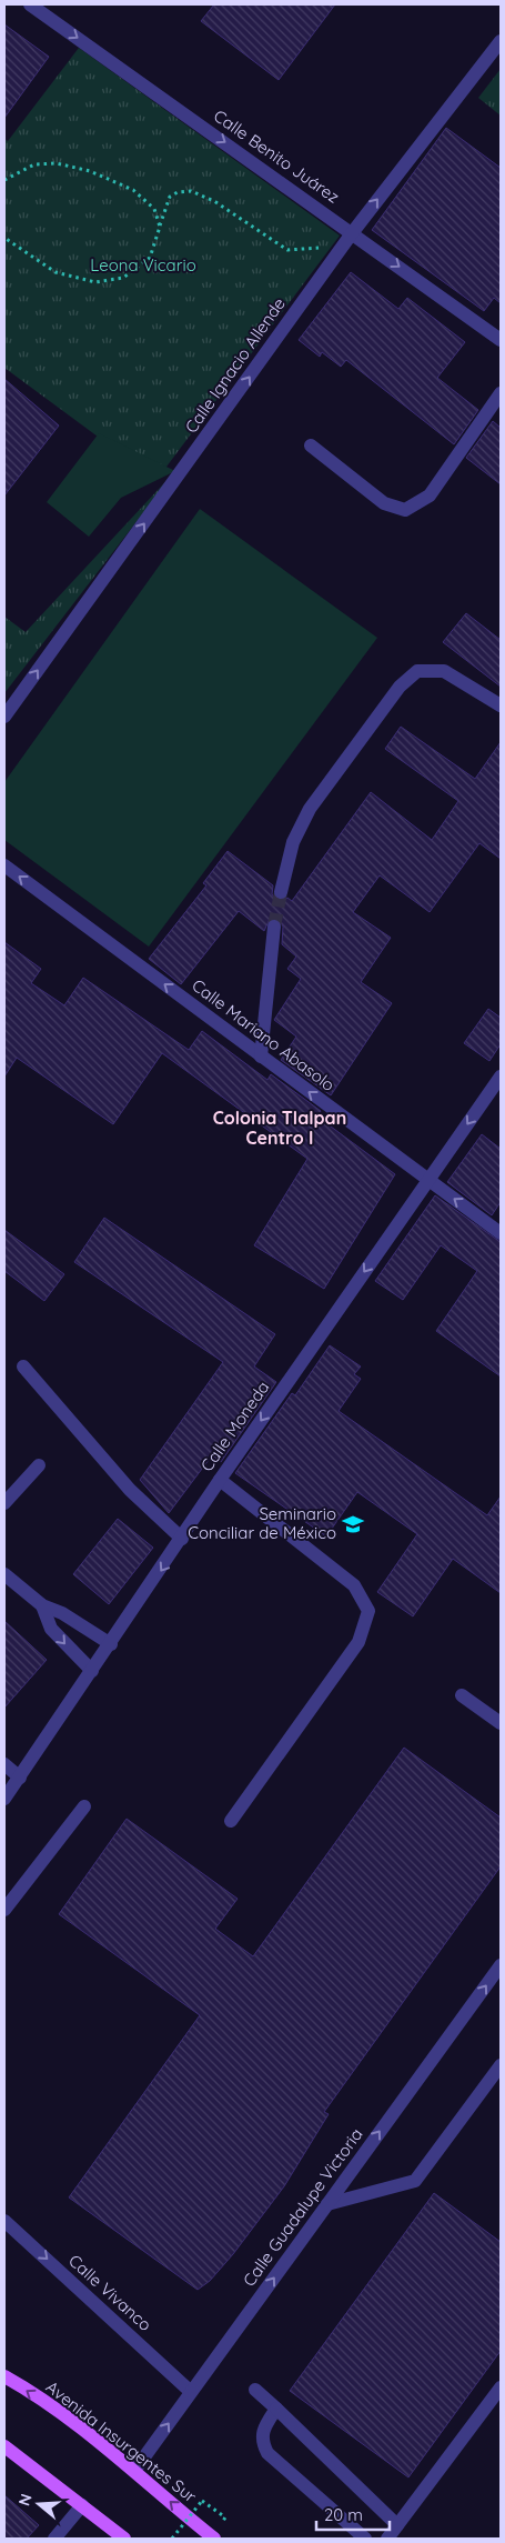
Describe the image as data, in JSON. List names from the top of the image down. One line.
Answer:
{"streets":{"main road":["Avenida Insurgentes Sur"],"street":["Calle Benito Juárez","Calle Ignacio Allende","Calle Mariano Abasolo","Calle Moneda","Calle Guadalupe Victoria","Calle Vivanco"]},"crossings":[["Calle Benito Juárez","Calle Ignacio Allende"],["Calle Mariano Abasolo","Calle Moneda"],["Calle Guadalupe Victoria","Calle Vivanco"],["Calle Guadalupe Victoria","Avenida Insurgentes Sur"]],"one_way":["Calle Benito Juárez","Calle Ignacio Allende","Calle Mariano Abasolo","Calle Moneda","Calle Vivanco"],"districts":["Colonia Tlalpan Centro I"],"parks":["Leona Vicario"],"places":{"school or university":["Seminario Conciliar de México"]},"scale_bar":"20 m","north":"left"}
